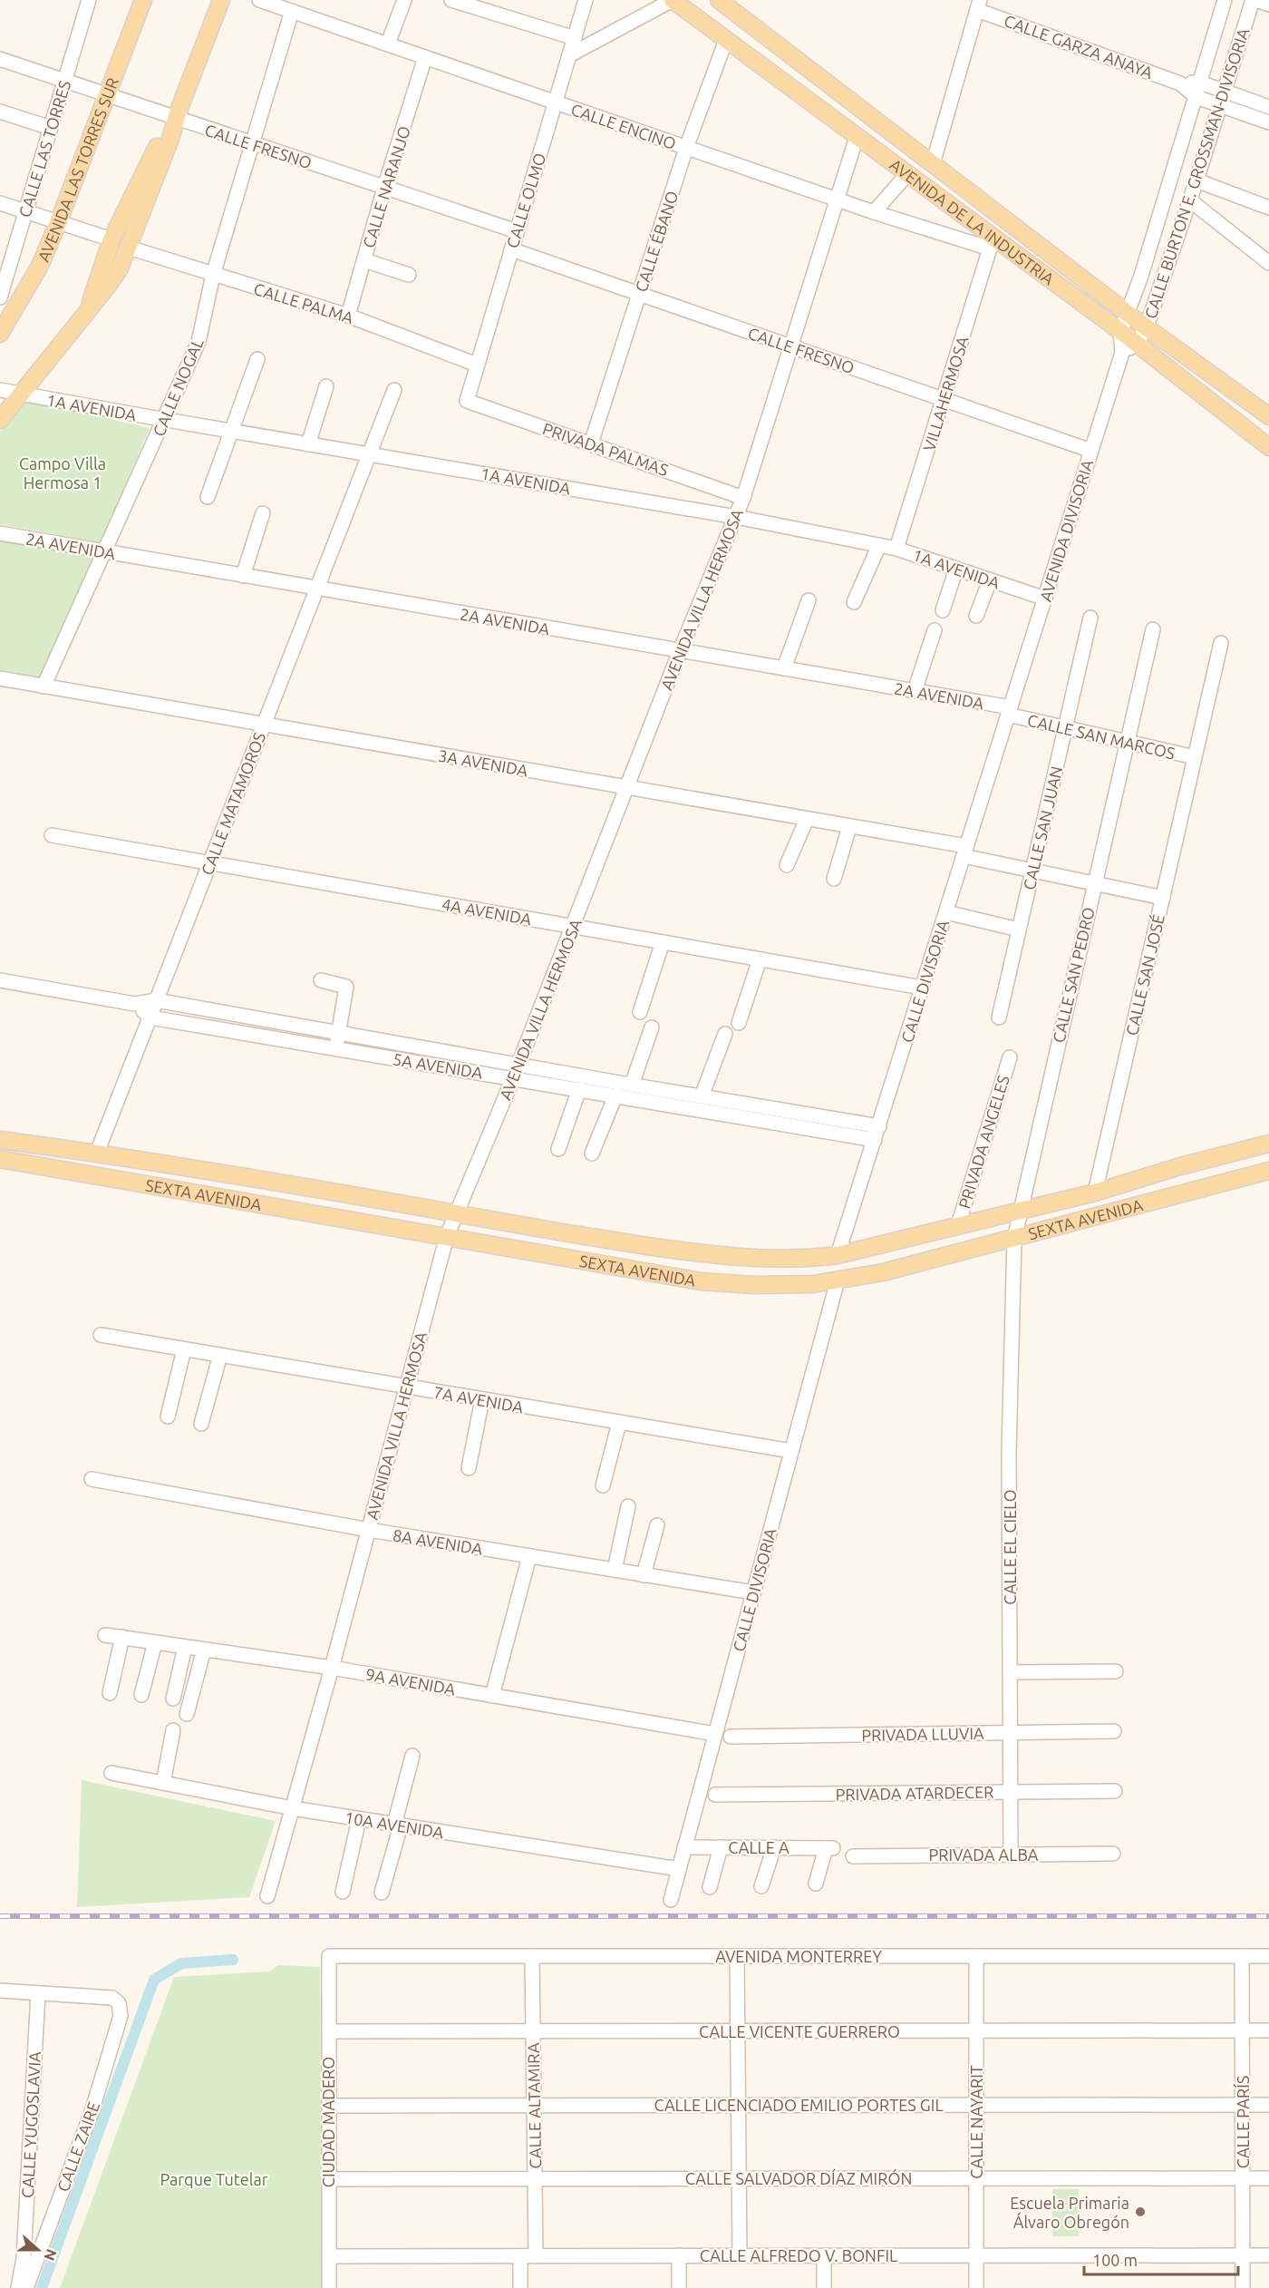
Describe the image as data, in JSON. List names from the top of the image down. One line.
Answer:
{"streets":{"main road":["AVENIDA LAS TORRES SUR","AVENIDA DE LA INDUSTRIA","SEXTA AVENIDA"],"street":["CALLE GARZA ANAYA","CALLE ENCINO","CALLE FRESNO","CALLE LAS TORRES","CALLE BURTON E. GROSSMAN-DIVISORIA","CALLE NARANJO","CALLE OLMO","CALLE ÉBANO","CALLE PALMA","CALLE NOGAL","VILLAHERMOSA","1A AVENIDA","PRIVADA PALMAS","AVENIDA DIVISORIA","2A AVENIDA","AVENIDA VILLA HERMOSA","CALLE SAN MARCOS","3A AVENIDA","CALLE MATAMOROS","CALLE SAN JUAN","4A AVENIDA","CALLE SAN PEDRO","CALLE SAN JOSÉ","CALLE DIVISORIA","5A AVENIDA","PRIVADA ANGELES","7A AVENIDA","8A AVENIDA","CALLE EL CIELO","9A AVENIDA","PRIVADA LLUVIA","PRIVADA ATARDECER","10A AVENIDA","CALLE A","PRIVADA ALBA","AVENIDA MONTERREY","CALLE VICENTE GUERRERO","CALLE LICENCIADO EMILIO PORTES GIL","CALLE ALTAMIRA","CIUDAD MADERO","CALLE NAYARIT","CALLE PARÍS","CALLE YUGOSLAVIA","CALLE ZAIRE","CALLE SALVADOR DÍAZ MIRÓN","CALLE ALFREDO V. BONFIL"]},"crossings":[["CALLE GARZA ANAYA","CALLE BURTON E. GROSSMAN-DIVISORIA"],["CALLE ENCINO","CALLE NARANJO"],["CALLE ENCINO","CALLE OLMO"],["CALLE ENCINO","AVENIDA DE LA INDUSTRIA"],["CALLE ENCINO","CALLE ÉBANO"],["CALLE ENCINO","CALLE NOGAL"],["CALLE ENCINO","VILLAHERMOSA"],["CALLE ENCINO","AVENIDA VILLA HERMOSA"],["CALLE FRESNO","CALLE LAS TORRES"],["CALLE FRESNO","AVENIDA LAS TORRES SUR"],["CALLE FRESNO","CALLE NARANJO"],["CALLE FRESNO","CALLE OLMO"],["CALLE FRESNO","CALLE ÉBANO"],["CALLE FRESNO","CALLE NOGAL"],["CALLE FRESNO","VILLAHERMOSA"],["CALLE FRESNO","AVENIDA DIVISORIA"],["CALLE FRESNO","AVENIDA VILLA HERMOSA"],["CALLE BURTON E. GROSSMAN-DIVISORIA","AVENIDA DE LA INDUSTRIA"],["CALLE BURTON E. GROSSMAN-DIVISORIA","AVENIDA DIVISORIA"],["CALLE NARANJO","CALLE PALMA"],["CALLE OLMO","CALLE PALMA"],["CALLE OLMO","PRIVADA PALMAS"],["AVENIDA DE LA INDUSTRIA","CALLE ÉBANO"],["AVENIDA DE LA INDUSTRIA","VILLAHERMOSA"],["AVENIDA DE LA INDUSTRIA","AVENIDA DIVISORIA"],["AVENIDA DE LA INDUSTRIA","AVENIDA VILLA HERMOSA"],["CALLE ÉBANO","PRIVADA PALMAS"],["CALLE PALMA","CALLE NOGAL"],["CALLE NOGAL","1A AVENIDA"],["CALLE NOGAL","2A AVENIDA"],["CALLE NOGAL","3A AVENIDA"],["VILLAHERMOSA","1A AVENIDA"],["1A AVENIDA","AVENIDA DIVISORIA"],["1A AVENIDA","AVENIDA VILLA HERMOSA"],["1A AVENIDA","CALLE MATAMOROS"],["PRIVADA PALMAS","AVENIDA VILLA HERMOSA"],["AVENIDA DIVISORIA","2A AVENIDA"],["AVENIDA DIVISORIA","CALLE SAN MARCOS"],["AVENIDA DIVISORIA","CALLE DIVISORIA"],["2A AVENIDA","AVENIDA VILLA HERMOSA"],["2A AVENIDA","CALLE SAN MARCOS"],["2A AVENIDA","CALLE MATAMOROS"],["2A AVENIDA","CALLE DIVISORIA"],["AVENIDA VILLA HERMOSA","3A AVENIDA"],["AVENIDA VILLA HERMOSA","4A AVENIDA"],["AVENIDA VILLA HERMOSA","5A AVENIDA"],["AVENIDA VILLA HERMOSA","SEXTA AVENIDA"],["AVENIDA VILLA HERMOSA","7A AVENIDA"],["AVENIDA VILLA HERMOSA","8A AVENIDA"],["AVENIDA VILLA HERMOSA","9A AVENIDA"],["AVENIDA VILLA HERMOSA","10A AVENIDA"],["CALLE SAN MARCOS","CALLE SAN JUAN"],["CALLE SAN MARCOS","CALLE SAN PEDRO"],["CALLE SAN MARCOS","CALLE SAN JOSÉ"],["CALLE SAN MARCOS","CALLE DIVISORIA"],["3A AVENIDA","CALLE MATAMOROS"],["3A AVENIDA","CALLE SAN JUAN"],["3A AVENIDA","CALLE SAN PEDRO"],["3A AVENIDA","CALLE SAN JOSÉ"],["3A AVENIDA","CALLE DIVISORIA"],["CALLE MATAMOROS","4A AVENIDA"],["CALLE MATAMOROS","5A AVENIDA"],["CALLE MATAMOROS","SEXTA AVENIDA"],["4A AVENIDA","CALLE DIVISORIA"],["CALLE SAN PEDRO","SEXTA AVENIDA"],["CALLE SAN PEDRO","CALLE EL CIELO"],["CALLE SAN JOSÉ","SEXTA AVENIDA"],["CALLE DIVISORIA","5A AVENIDA"],["CALLE DIVISORIA","SEXTA AVENIDA"],["CALLE DIVISORIA","7A AVENIDA"],["CALLE DIVISORIA","8A AVENIDA"],["CALLE DIVISORIA","9A AVENIDA"],["CALLE DIVISORIA","10A AVENIDA"],["CALLE DIVISORIA","CALLE A"],["PRIVADA ANGELES","SEXTA AVENIDA"],["SEXTA AVENIDA","CALLE EL CIELO"],["CALLE EL CIELO","PRIVADA LLUVIA"],["CALLE EL CIELO","PRIVADA ATARDECER"],["CALLE EL CIELO","PRIVADA ALBA"],["AVENIDA MONTERREY","CALLE ALTAMIRA"],["AVENIDA MONTERREY","CIUDAD MADERO"],["AVENIDA MONTERREY","CALLE NAYARIT"],["AVENIDA MONTERREY","CALLE PARÍS"],["CALLE VICENTE GUERRERO","CALLE ALTAMIRA"],["CALLE VICENTE GUERRERO","CIUDAD MADERO"],["CALLE VICENTE GUERRERO","CALLE NAYARIT"],["CALLE VICENTE GUERRERO","CALLE PARÍS"],["CALLE LICENCIADO EMILIO PORTES GIL","CALLE ALTAMIRA"],["CALLE LICENCIADO EMILIO PORTES GIL","CIUDAD MADERO"],["CALLE LICENCIADO EMILIO PORTES GIL","CALLE NAYARIT"],["CALLE LICENCIADO EMILIO PORTES GIL","CALLE PARÍS"],["CALLE ALTAMIRA","CALLE SALVADOR DÍAZ MIRÓN"],["CALLE ALTAMIRA","CALLE ALFREDO V. BONFIL"],["CIUDAD MADERO","CALLE SALVADOR DÍAZ MIRÓN"],["CIUDAD MADERO","CALLE ALFREDO V. BONFIL"],["CALLE NAYARIT","CALLE SALVADOR DÍAZ MIRÓN"],["CALLE NAYARIT","CALLE ALFREDO V. BONFIL"],["CALLE PARÍS","CALLE SALVADOR DÍAZ MIRÓN"],["CALLE PARÍS","CALLE ALFREDO V. BONFIL"],["CALLE YUGOSLAVIA","CALLE ZAIRE"]],"parks":["Campo Villa Hermosa 1","Parque Tutelar"],"places":["Escuela Primaria Álvaro Obregón"],"scale_bar":"100 m","north":"right"}
